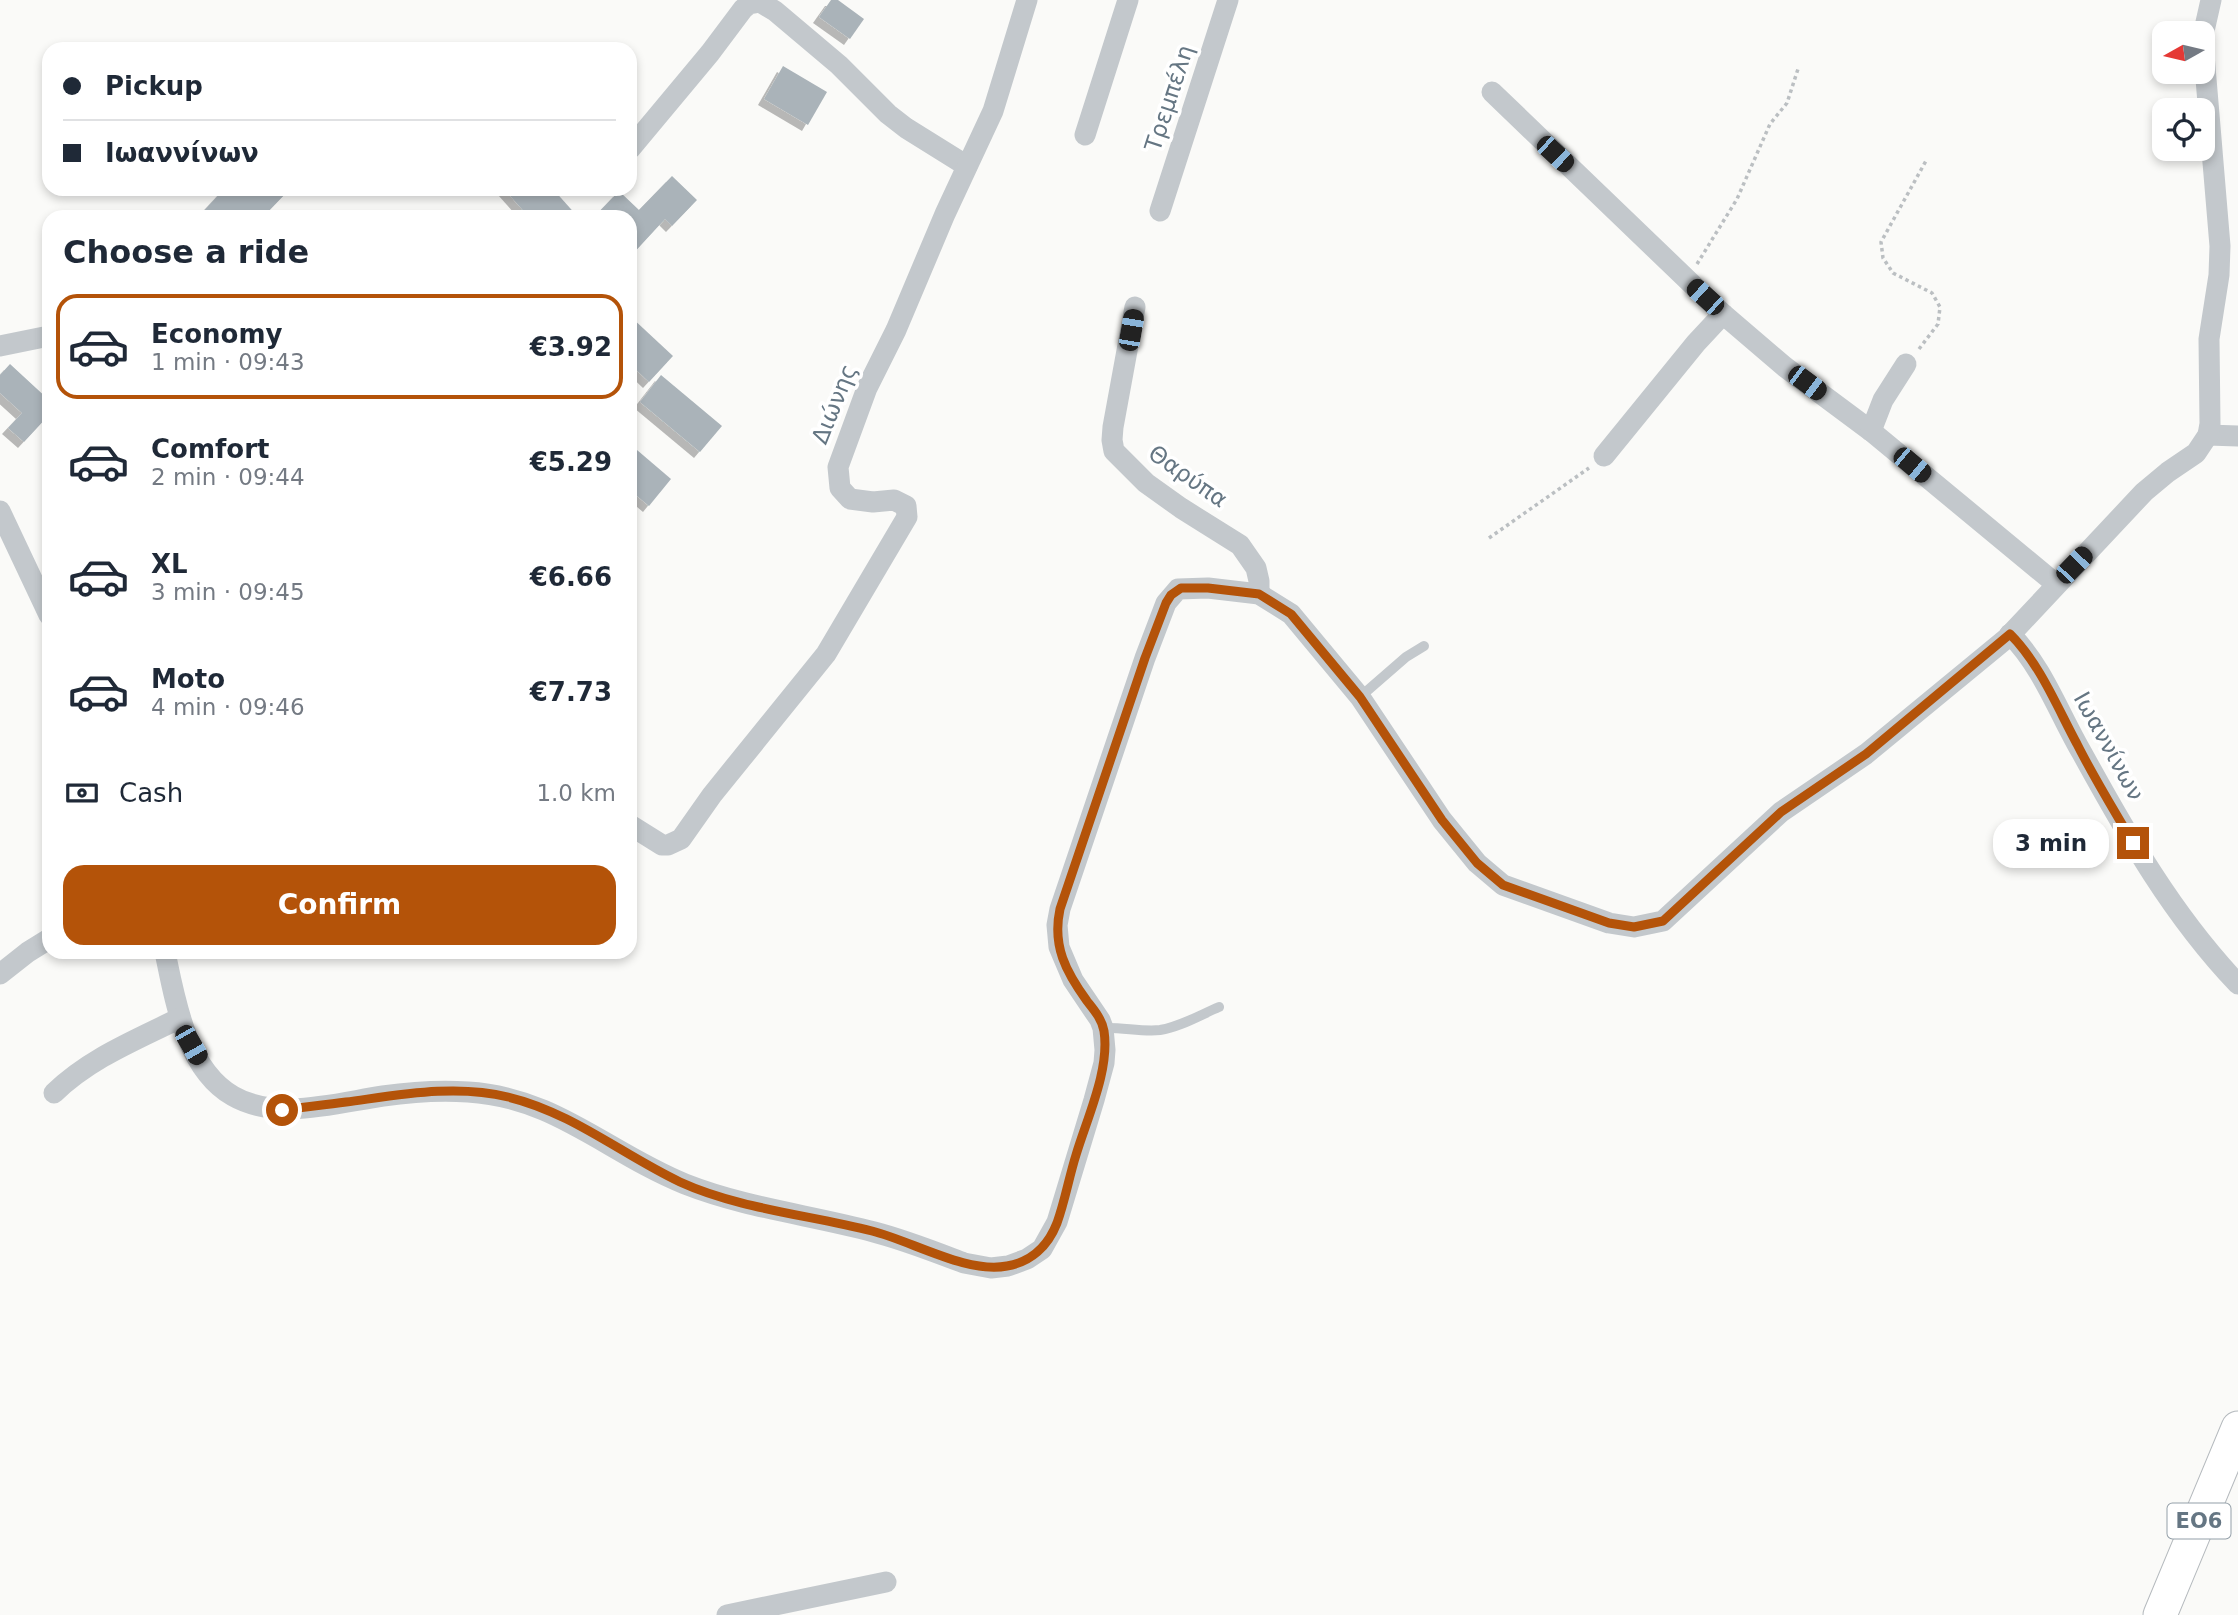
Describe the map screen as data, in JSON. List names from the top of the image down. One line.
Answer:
{"streets":{"main road":["ΕΟ6"],"street":["Τρεμπέλη","Διώνης","Θαρύπα","Ιωαννίνων"]},"north":"left","page":{"banner":["Pickup","Ιωαννίνων"],"heading":"Choose a ride","list":[{"name":"Economy","note":"1 min · 09:43","value":"€3.92"},{"name":"Comfort","note":"2 min · 09:44","value":"€5.29"},{"name":"XL","note":"3 min · 09:45","value":"€6.66"},{"name":"Moto","note":"4 min · 09:46","value":"€7.73"}],"pay":["Cash","1.0 km"],"bubble":"3 min","buttons":"Confirm"}}
